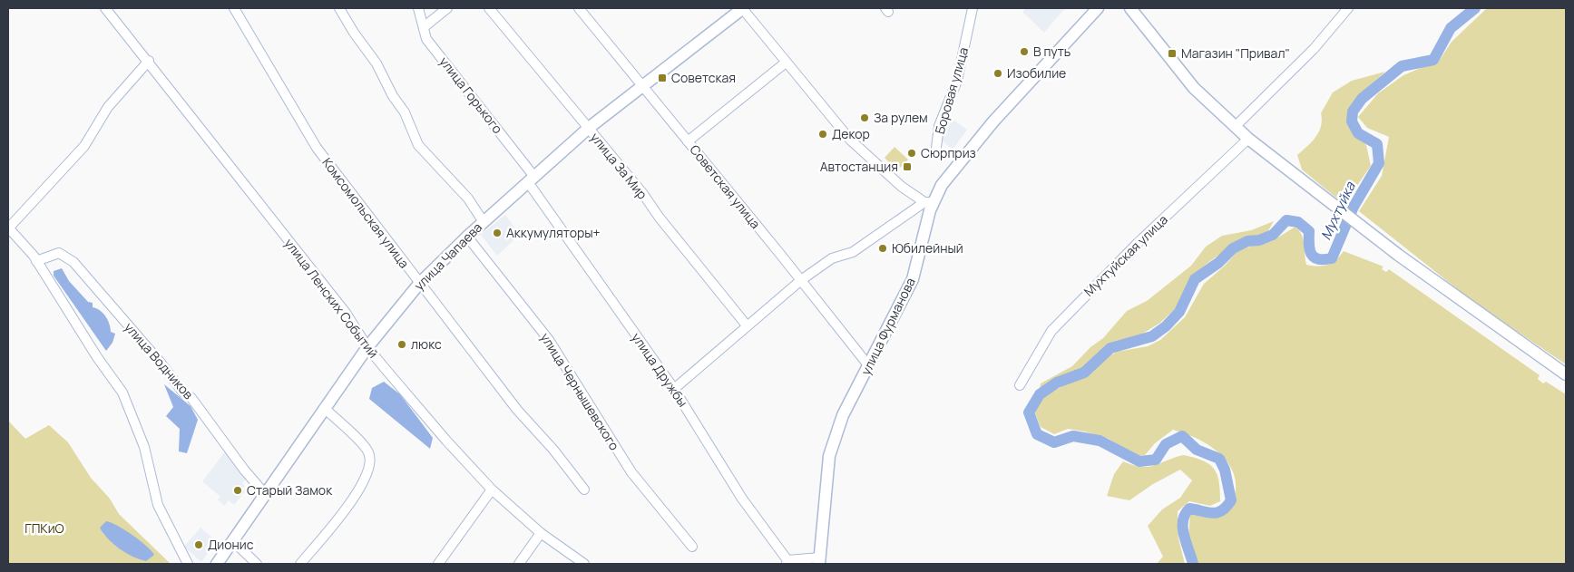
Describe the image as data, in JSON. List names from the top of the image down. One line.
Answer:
{"streets":{"main road":["улица Чапаева","улица Фурманова"],"street":["Боровая улица","улица Горького","улица За Мир","Советская улица","Комсомольская улица","Мухтуйская улица","улица Ленских Событий","улица Водников","улица Дружбы","улица Чернышевского"]},"crossings":[["улица Горького","улица Чапаева"],["улица Горького","улица Дружбы"],["улица За Мир","улица Чапаева"],["Советская улица","улица Чапаева"],["Советская улица","улица Фурманова"],["Комсомольская улица","улица Чапаева"],["улица Чапаева","улица Ленских Событий"],["улица Чапаева","улица Водников"],["улица Чапаева","улица Дружбы"],["улица Чапаева","улица Чернышевского"]],"water":["Мухтуйка"],"parks":["ГПКиО"],"places":{"other":["В путь","Изобилие","За рулем","Декор","Сюрприз","Аккумуляторы+","Юбилейный","люкс","Старый Замок","Дионис"],"transit":["Магазин \"Привал\"","Советская","Автостанция"]}}
